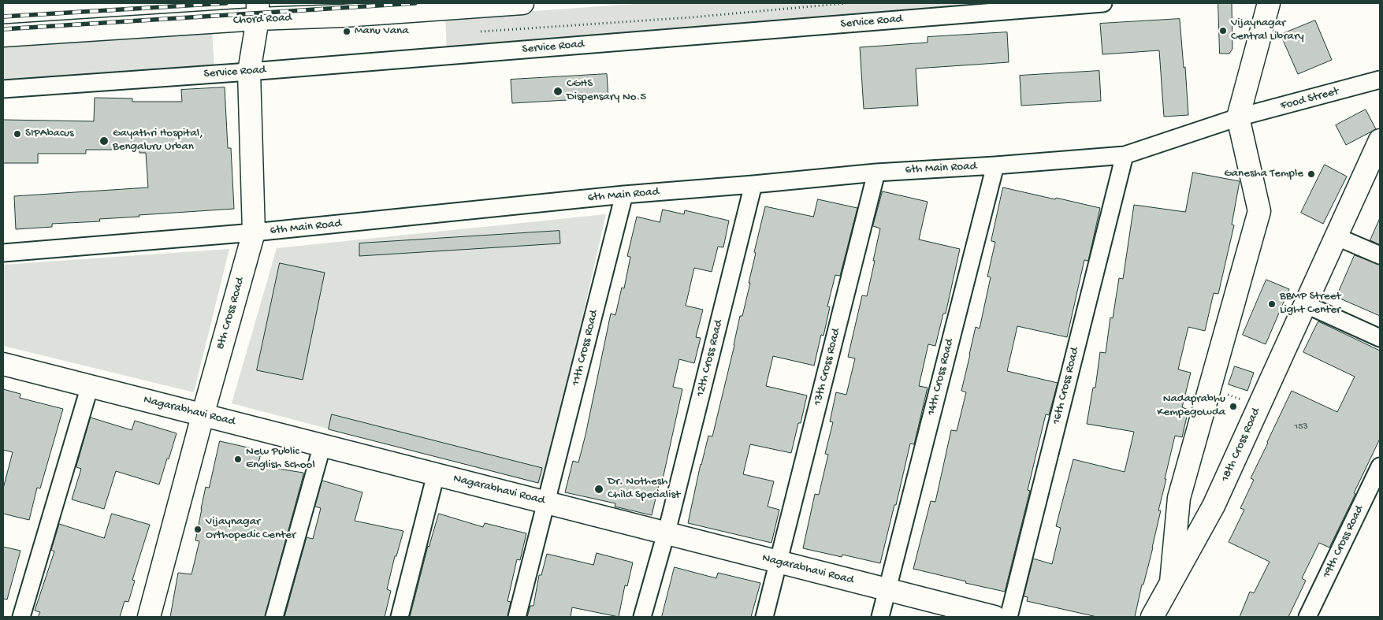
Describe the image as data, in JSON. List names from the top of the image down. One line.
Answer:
{"streets":{"main road":["Chord Road","8th Cross Road","Nagarabhavi Road","18th Cross Road"],"street":["Service Road","Food Street","6th Main Road","11th Cross Road","12th Cross Road","13th Cross Road","14th Cross Road","16th Cross Road","19th Cross Road"]},"crossings":[["Chord Road","8th Cross Road"],["Service Road","8th Cross Road"],["Food Street","6th Main Road"],["6th Main Road","8th Cross Road"],["6th Main Road","11th Cross Road"],["6th Main Road","12th Cross Road"],["6th Main Road","13th Cross Road"],["6th Main Road","14th Cross Road"],["6th Main Road","16th Cross Road"],["8th Cross Road","Nagarabhavi Road"],["11th Cross Road","Nagarabhavi Road"],["12th Cross Road","Nagarabhavi Road"],["13th Cross Road","Nagarabhavi Road"],["14th Cross Road","Nagarabhavi Road"]],"places":["Vijaynagar Central Library","Manu Vana","CGHS Dispensary No.5","SIPAbacus","Gayathri Hospital, Bengaluru Urban","Ganesha Temple","BBMP Street Light Center","Nadaprabhu Kempegowda","New Public English School","Dr. Nothesh Child Specialist","Vijaynagar Orthopedic Center"],"house_numbers":["153"]}
